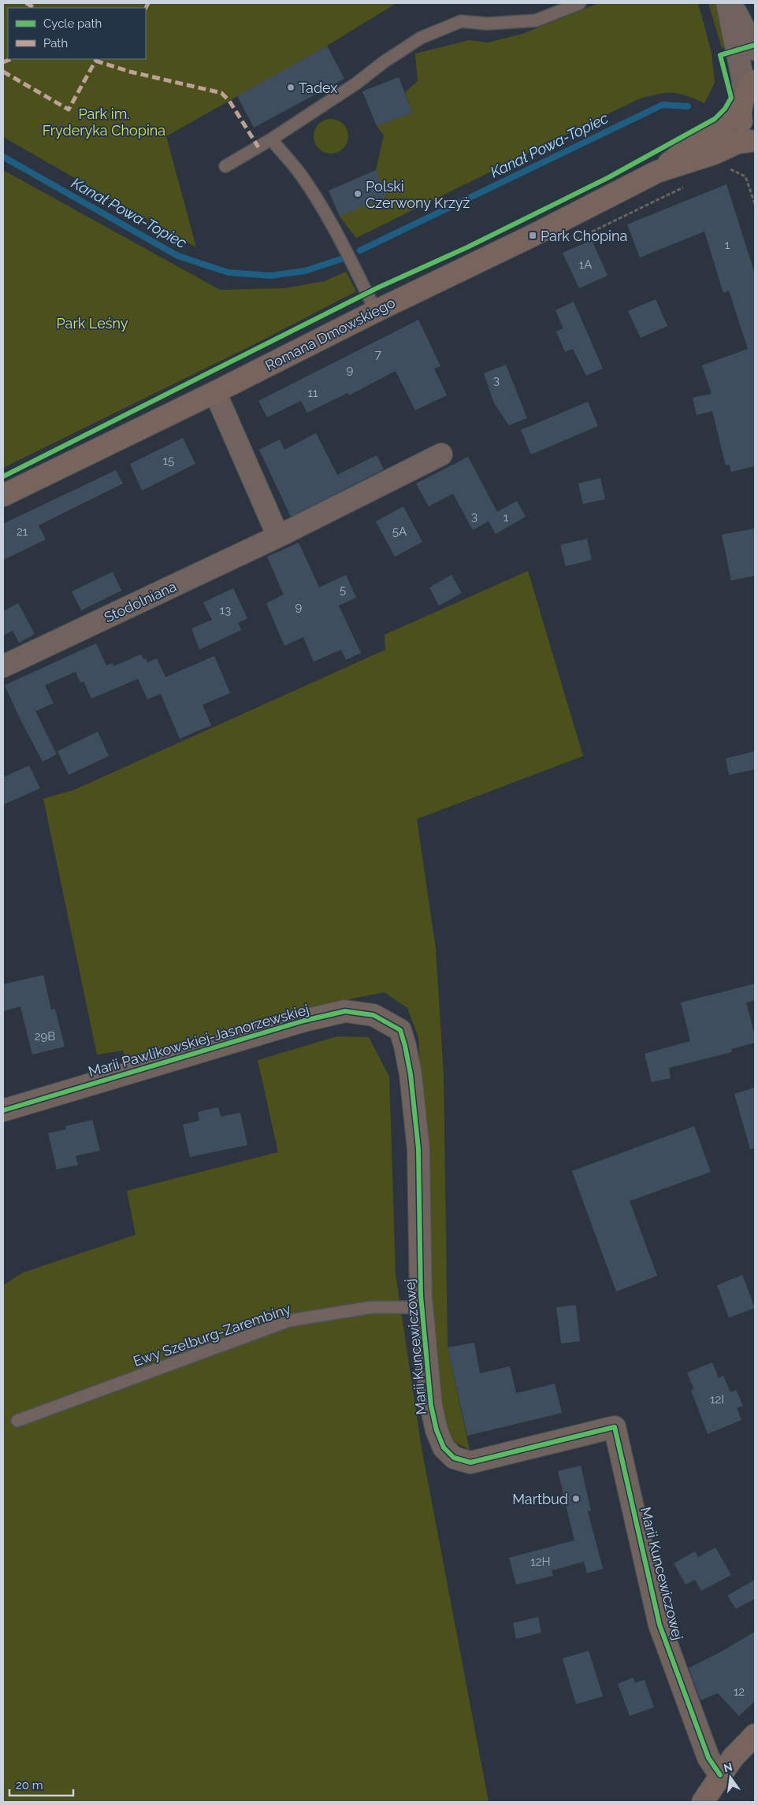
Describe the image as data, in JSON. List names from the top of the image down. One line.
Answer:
{"streets":{"street":["Romana Dmowskiego","Stodolniana","Marii Pawlikowskiej-Jasnorzewskiej","Marii Kuncewiczowej"],"lane":["Ewy Szelburg-Zarembiny"]},"crossings":[["Marii Pawlikowskiej-Jasnorzewskiej","Marii Kuncewiczowej"],["Ewy Szelburg-Zarembiny","Marii Kuncewiczowej"]],"water":["Kanał Powa-Topiec"],"parks":["Park im. Fryderyka Chopina","Park Leśny"],"places":{"other":["Tadex","Polski Czerwony Krzyż","Martbud"],"transit":["Park Chopina"]},"house_numbers":["1","1A","7","9","3","11","15","3","1","21","5A","5","9","13","29B","12I","12H","12"],"legend":["Cycle path","Path"],"scale_bar":"20 m","north":"top"}
